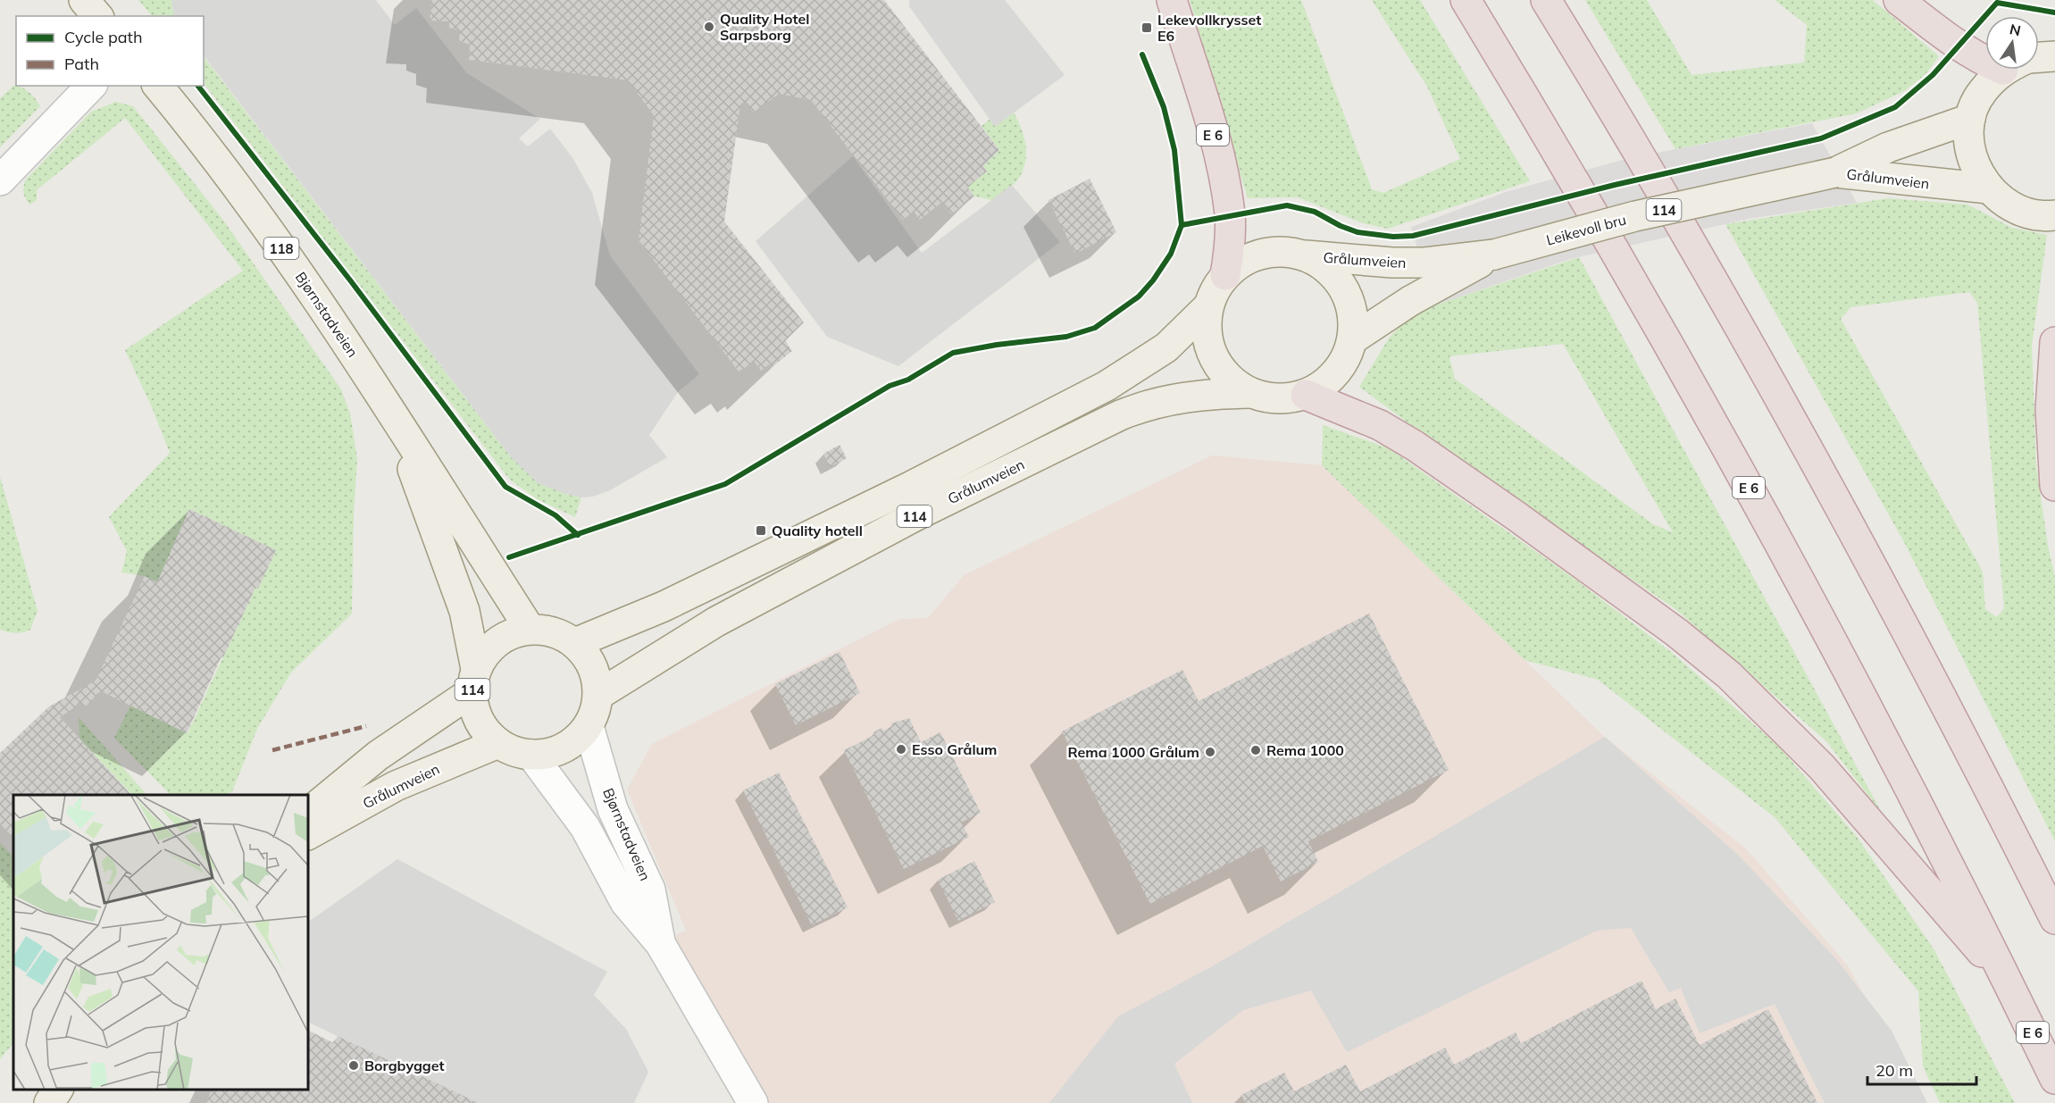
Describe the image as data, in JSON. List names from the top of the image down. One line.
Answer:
{"streets":{"highway":["E 6"],"main road":["Grålumveien","114","Leikevoll bru","118","Bjørnstadveien"]},"crossings":[["E 6","Grålumveien"],["E 6","114"],["Grålumveien","114"],["Grålumveien","Leikevoll bru"],["Grålumveien","Bjørnstadveien"],["114","Leikevoll bru"],["114","Bjørnstadveien"]],"places":{"other":["Quality Hotel Sarpsborg","Esso Grålum","Rema 1000","Rema 1000 Grålum","Borgbygget"],"transit":["Lekevollkrysset E6","Quality hotell"]},"legend":["Cycle path","Path"],"scale_bar":"20 m","north":"top"}
